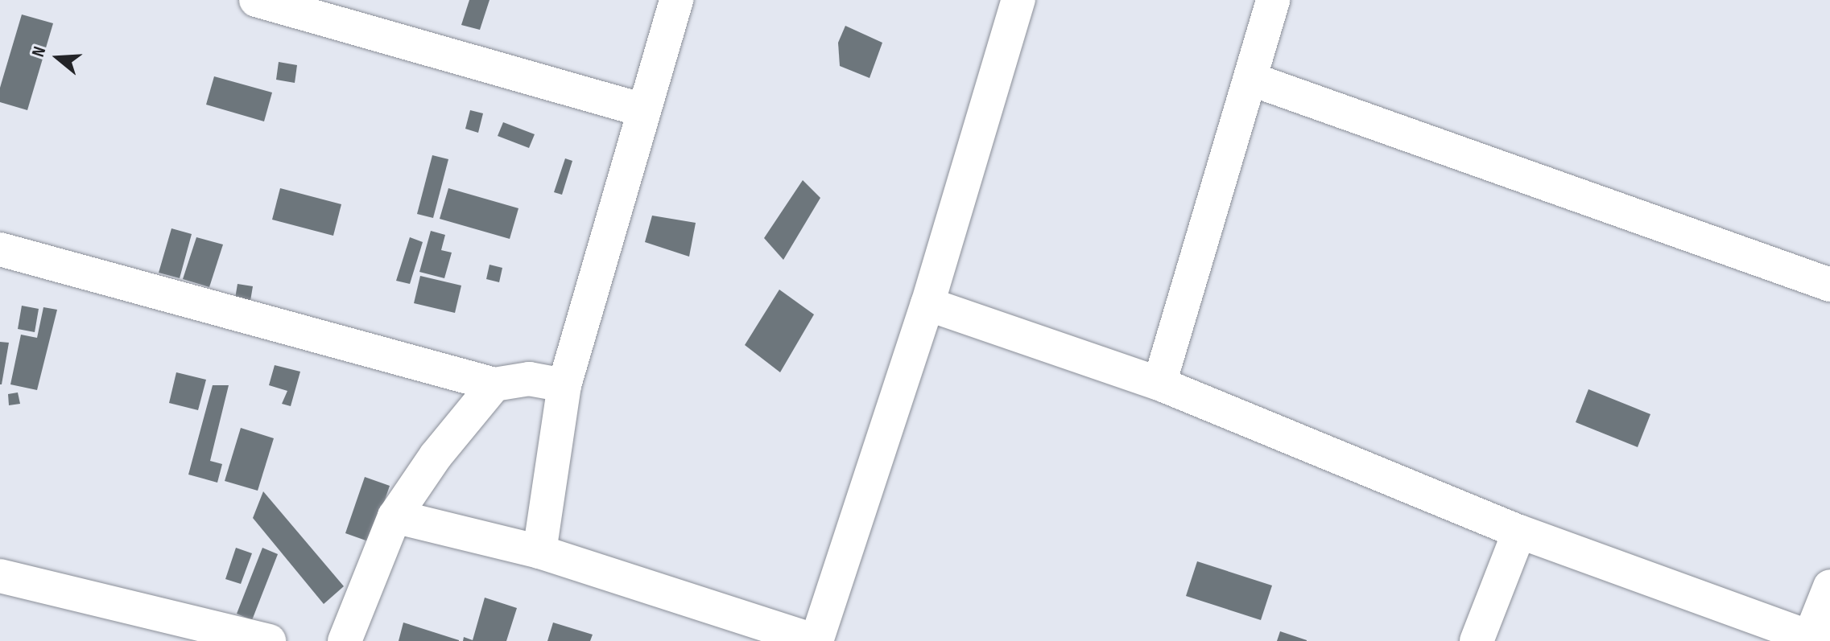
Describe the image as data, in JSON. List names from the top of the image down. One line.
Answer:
{"north":"left"}
